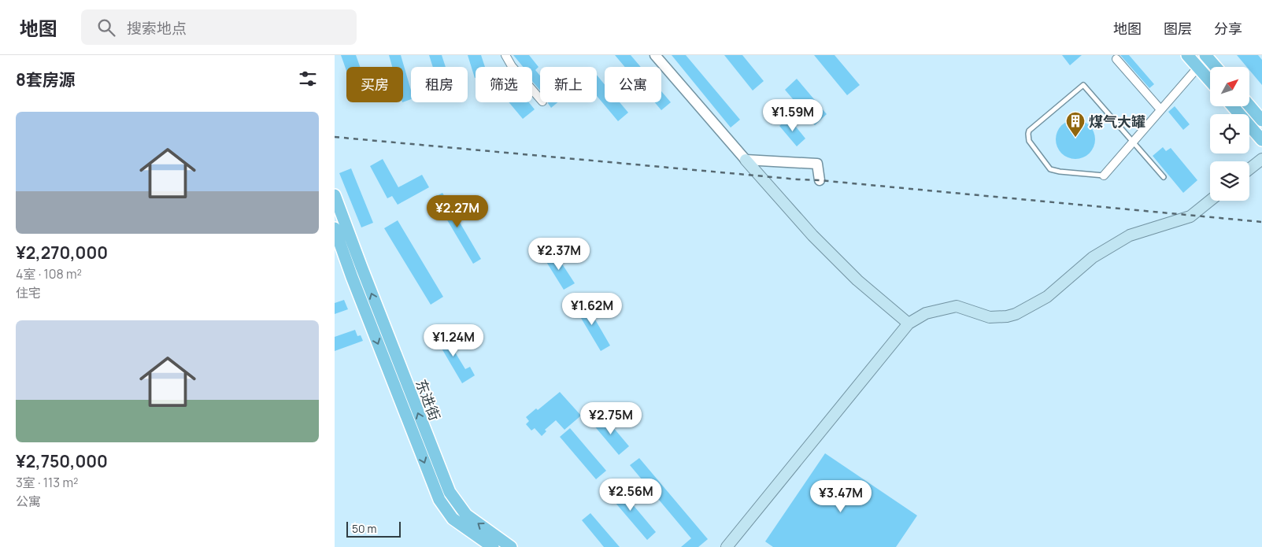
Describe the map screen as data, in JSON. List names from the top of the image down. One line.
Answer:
{"streets":{"main road":["东进街"]},"places":{"building":["煤气大罐"]},"scale_bar":"50 m","north":"top right","page":{"header":"地图","search":"搜索地点","nav":["地图","图层","分享"],"heading":"8套房源","chip":["买房","租房","筛选","新上","公寓"],"price":["¥1.59M","¥2.27M","¥2.37M","¥1.62M","¥1.24M","¥2.75M","¥2.56M","¥3.47M"],"list":[{"name":"¥2,270,000","note":"4室 · 108 m² · 住宅"},{"name":"¥2,750,000","note":"3室 · 113 m² · 公寓"}],"scale":"50 m"}}
